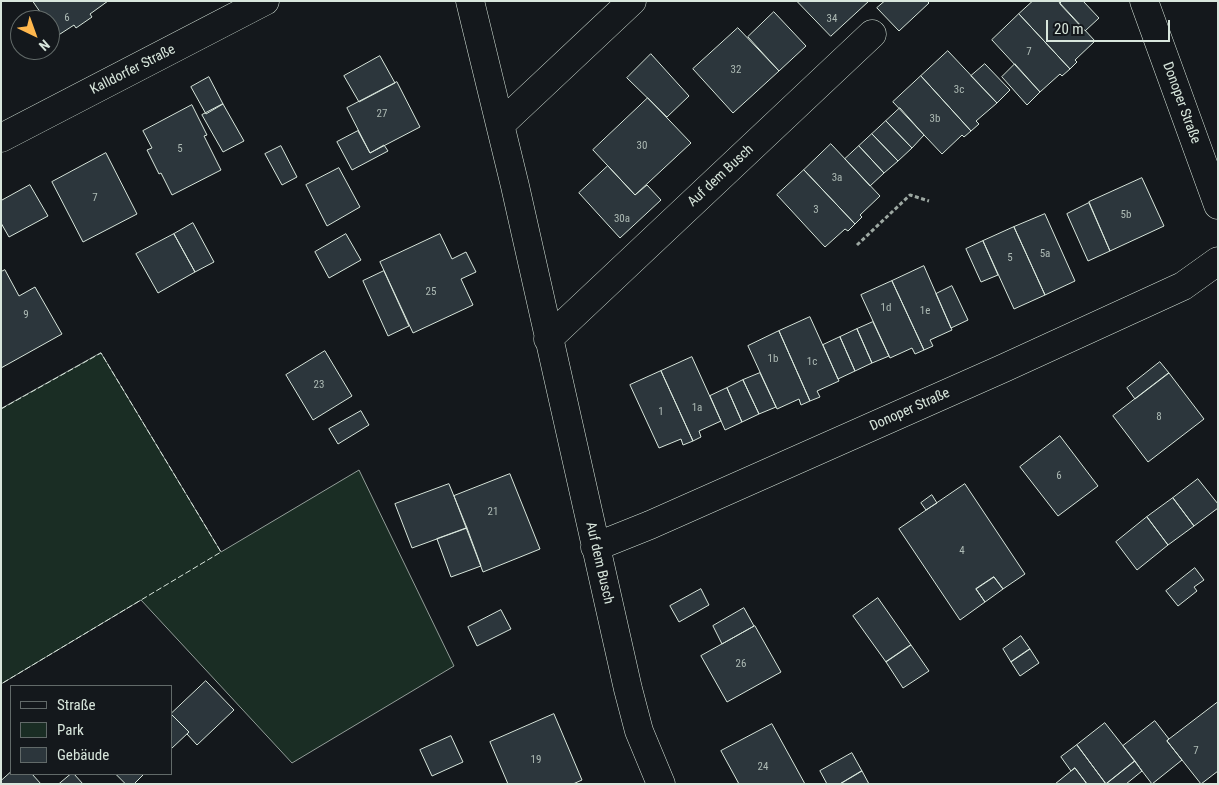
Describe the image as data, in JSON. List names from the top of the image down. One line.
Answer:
{"streets":{"street":["Kalldorfer Straße","Donoper Straße","Auf dem Busch"]},"crossings":[["Donoper Straße","Auf dem Busch"]],"house_numbers":["6","34","7","32","3c","27","3b","30","5","3a","7","3","5b","30a","5a","5","25","1d","1e","9","1b","1c","23","1a","1","8","6","21","4","26","7","19","24"],"legend":["Straße","Park","Gebäude"],"scale_bar":"20 m","north":"bottom right"}
